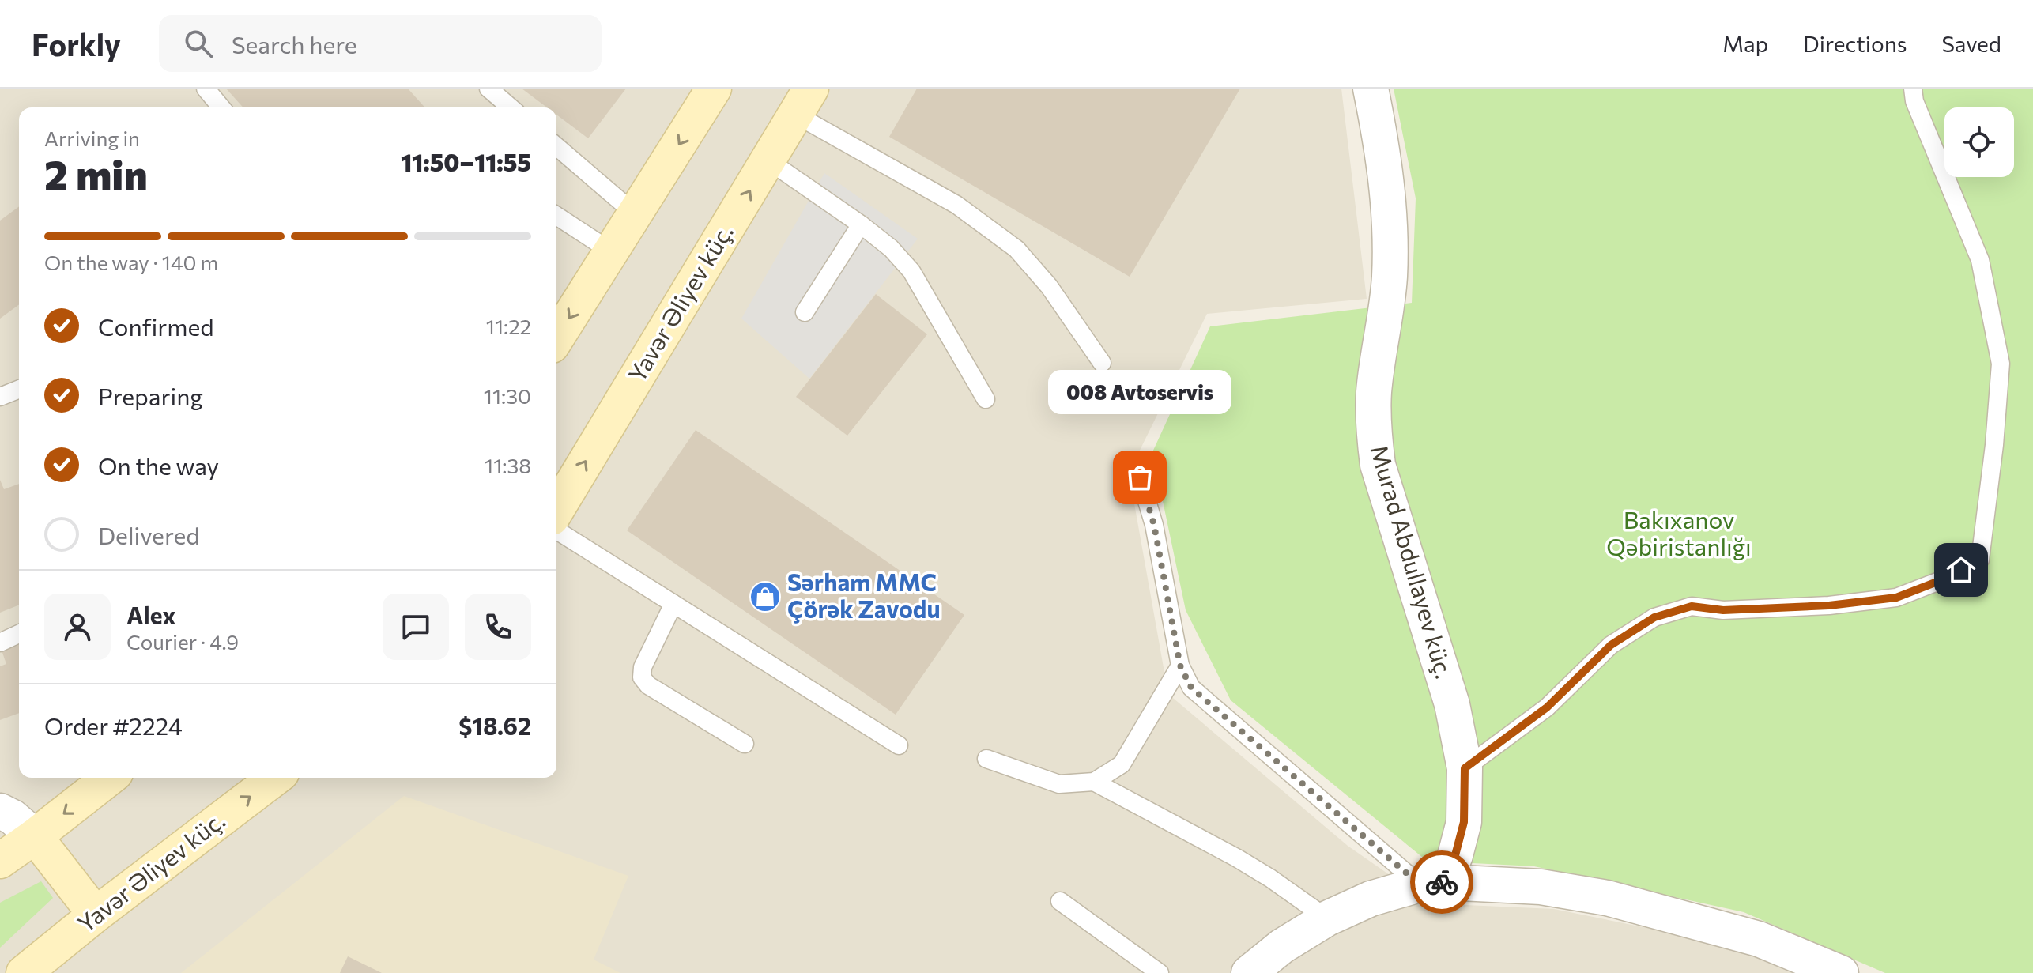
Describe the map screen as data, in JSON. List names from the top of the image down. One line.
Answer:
{"streets":{"main road":["Yavər Əliyev küç."],"street":["Murad Abdullayev küç."]},"parks":["Bakıxanov Qəbiristanlığı"],"places":{"other":["008 Avtoservis"],"shop":["Sərham MMC Çörək Zavodu"]},"page":{"header":"Forkly","search":"Search here","nav":["Map","Directions","Saved"],"heading":["2 min","Arriving in","11:50–11:55"],"panel":["Alex","Courier · 4.9","Order #2224","$18.62"],"bar":"On the way · 140 m","list":[["Confirmed","11:22"],["Preparing","11:30"],["On the way","11:38"],"Delivered"],"bubble":"008 Avtoservis"}}
